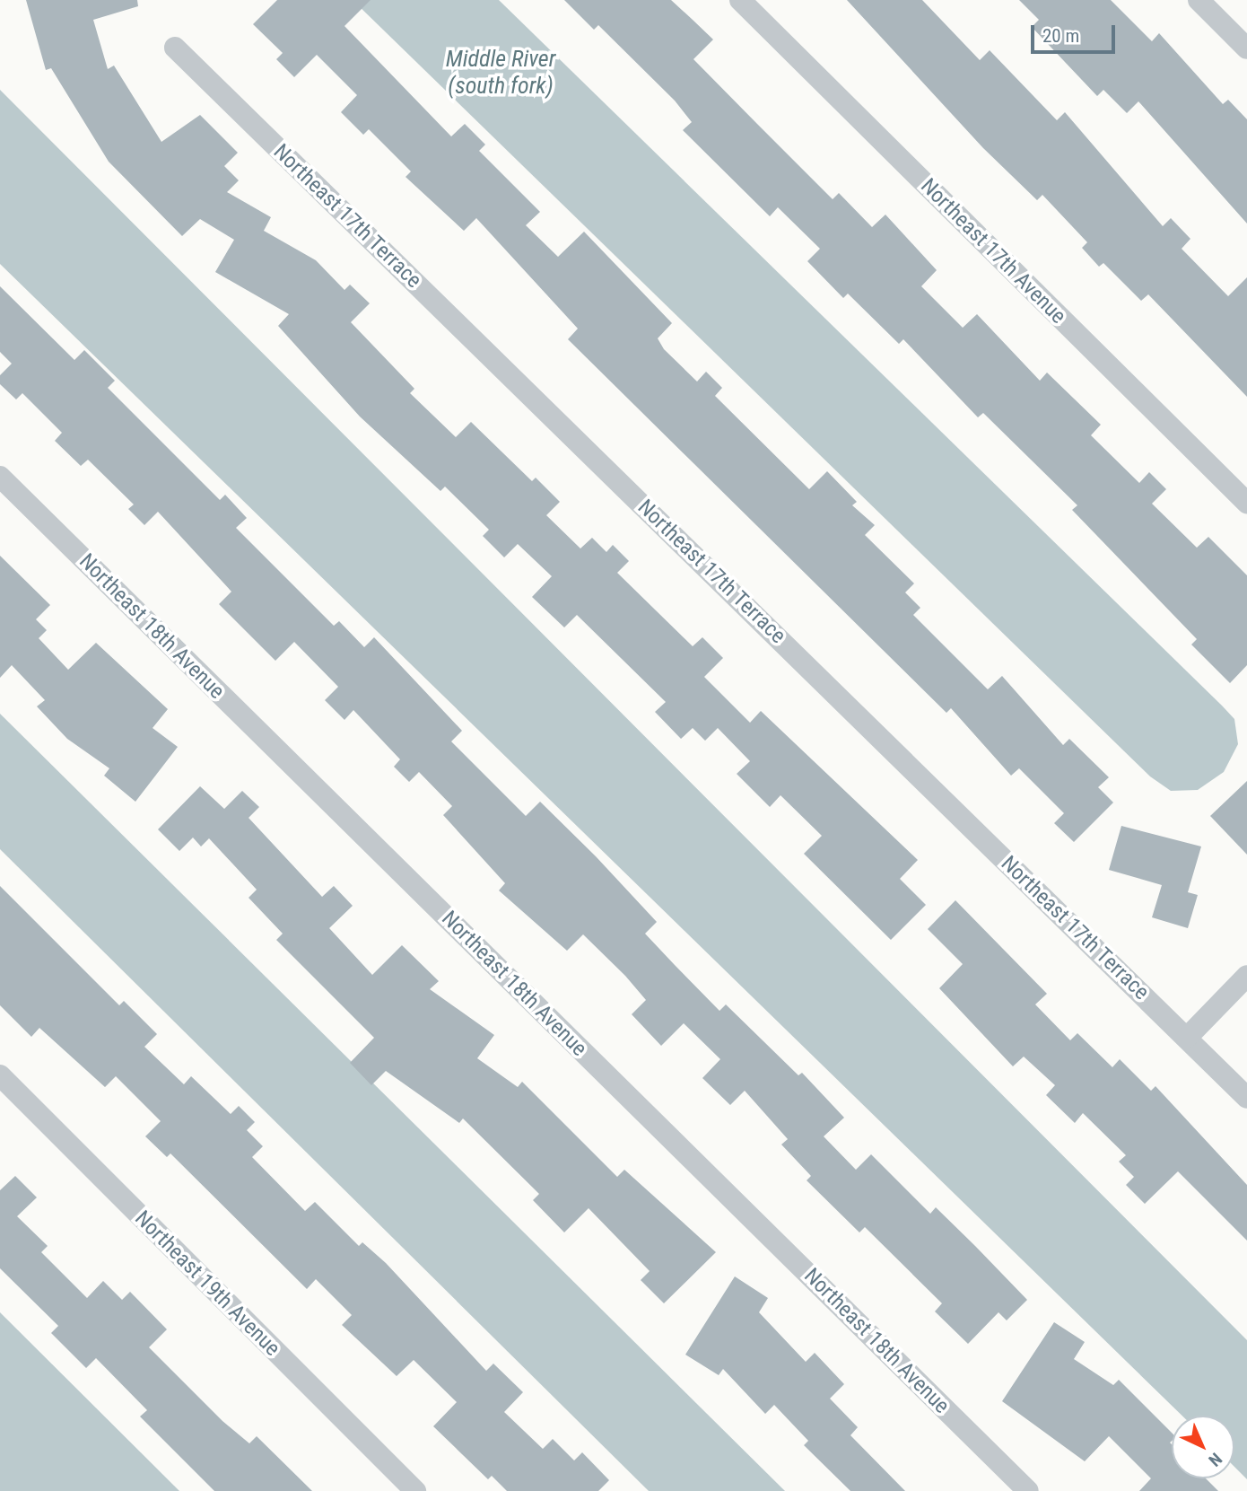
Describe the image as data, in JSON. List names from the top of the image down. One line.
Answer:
{"streets":{"street":["Northeast 17th Terrace","Northeast 17th Avenue","Northeast 18th Avenue","Northeast 19th Avenue"]},"water":["Middle River (south fork)"],"scale_bar":"20 m","north":"bottom right"}
